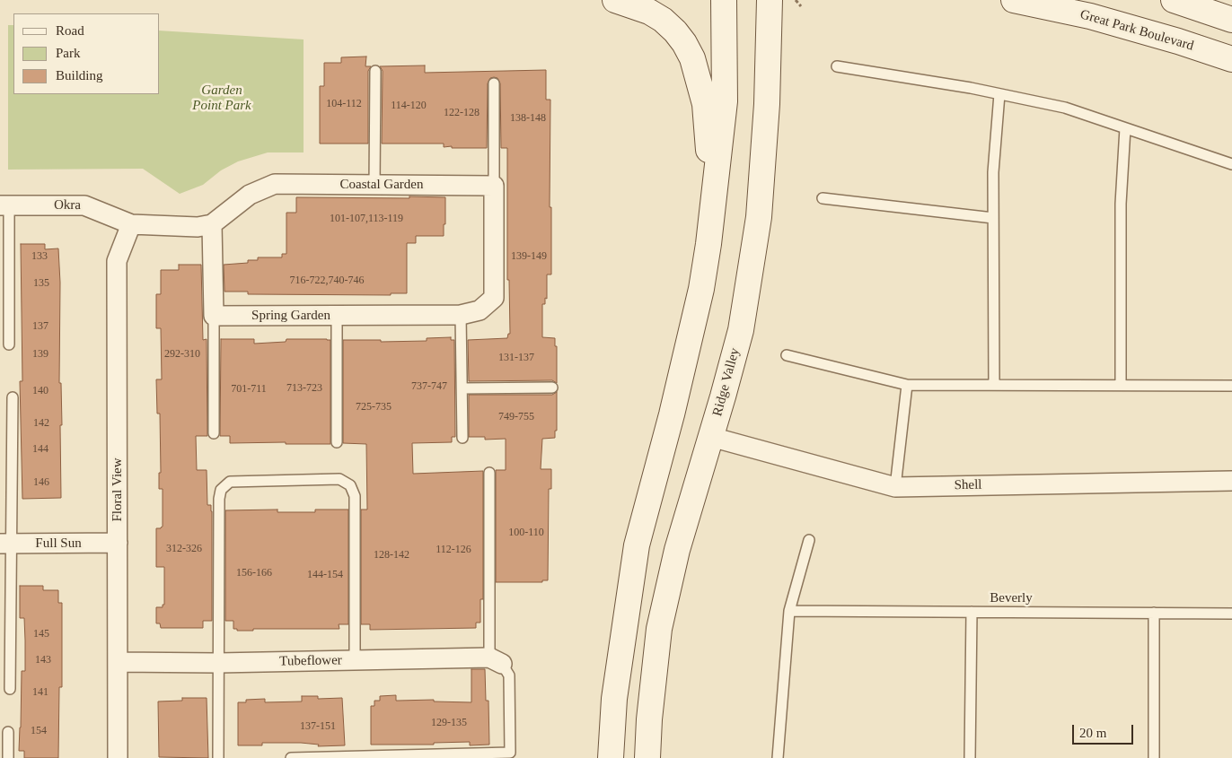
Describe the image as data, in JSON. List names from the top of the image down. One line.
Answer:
{"streets":{"main road":["Great Park Boulevard","Ridge Valley"],"street":["Coastal Garden","Okra","Spring Garden","Shell","Floral View","Full Sun","Tubeflower"],"lane":["Beverly"]},"crossings":[["Okra","Floral View"],["Ridge Valley","Shell"],["Floral View","Full Sun"],["Floral View","Tubeflower"]],"parks":["Garden Point Park"],"house_numbers":["104-112","114-120","122-128","138-148","101-107,113-119","133","139-149","716-722,740-746","135","137","139","292-310","131-137","737-747","713-723","701-711","140","725-735","749-755","142","144","146","100-110","312-326","112-126","128-142","156-166","144-154","145","143","141","129-135","137-151","154"],"legend":["Road","Park","Building"],"scale_bar":"20 m"}
